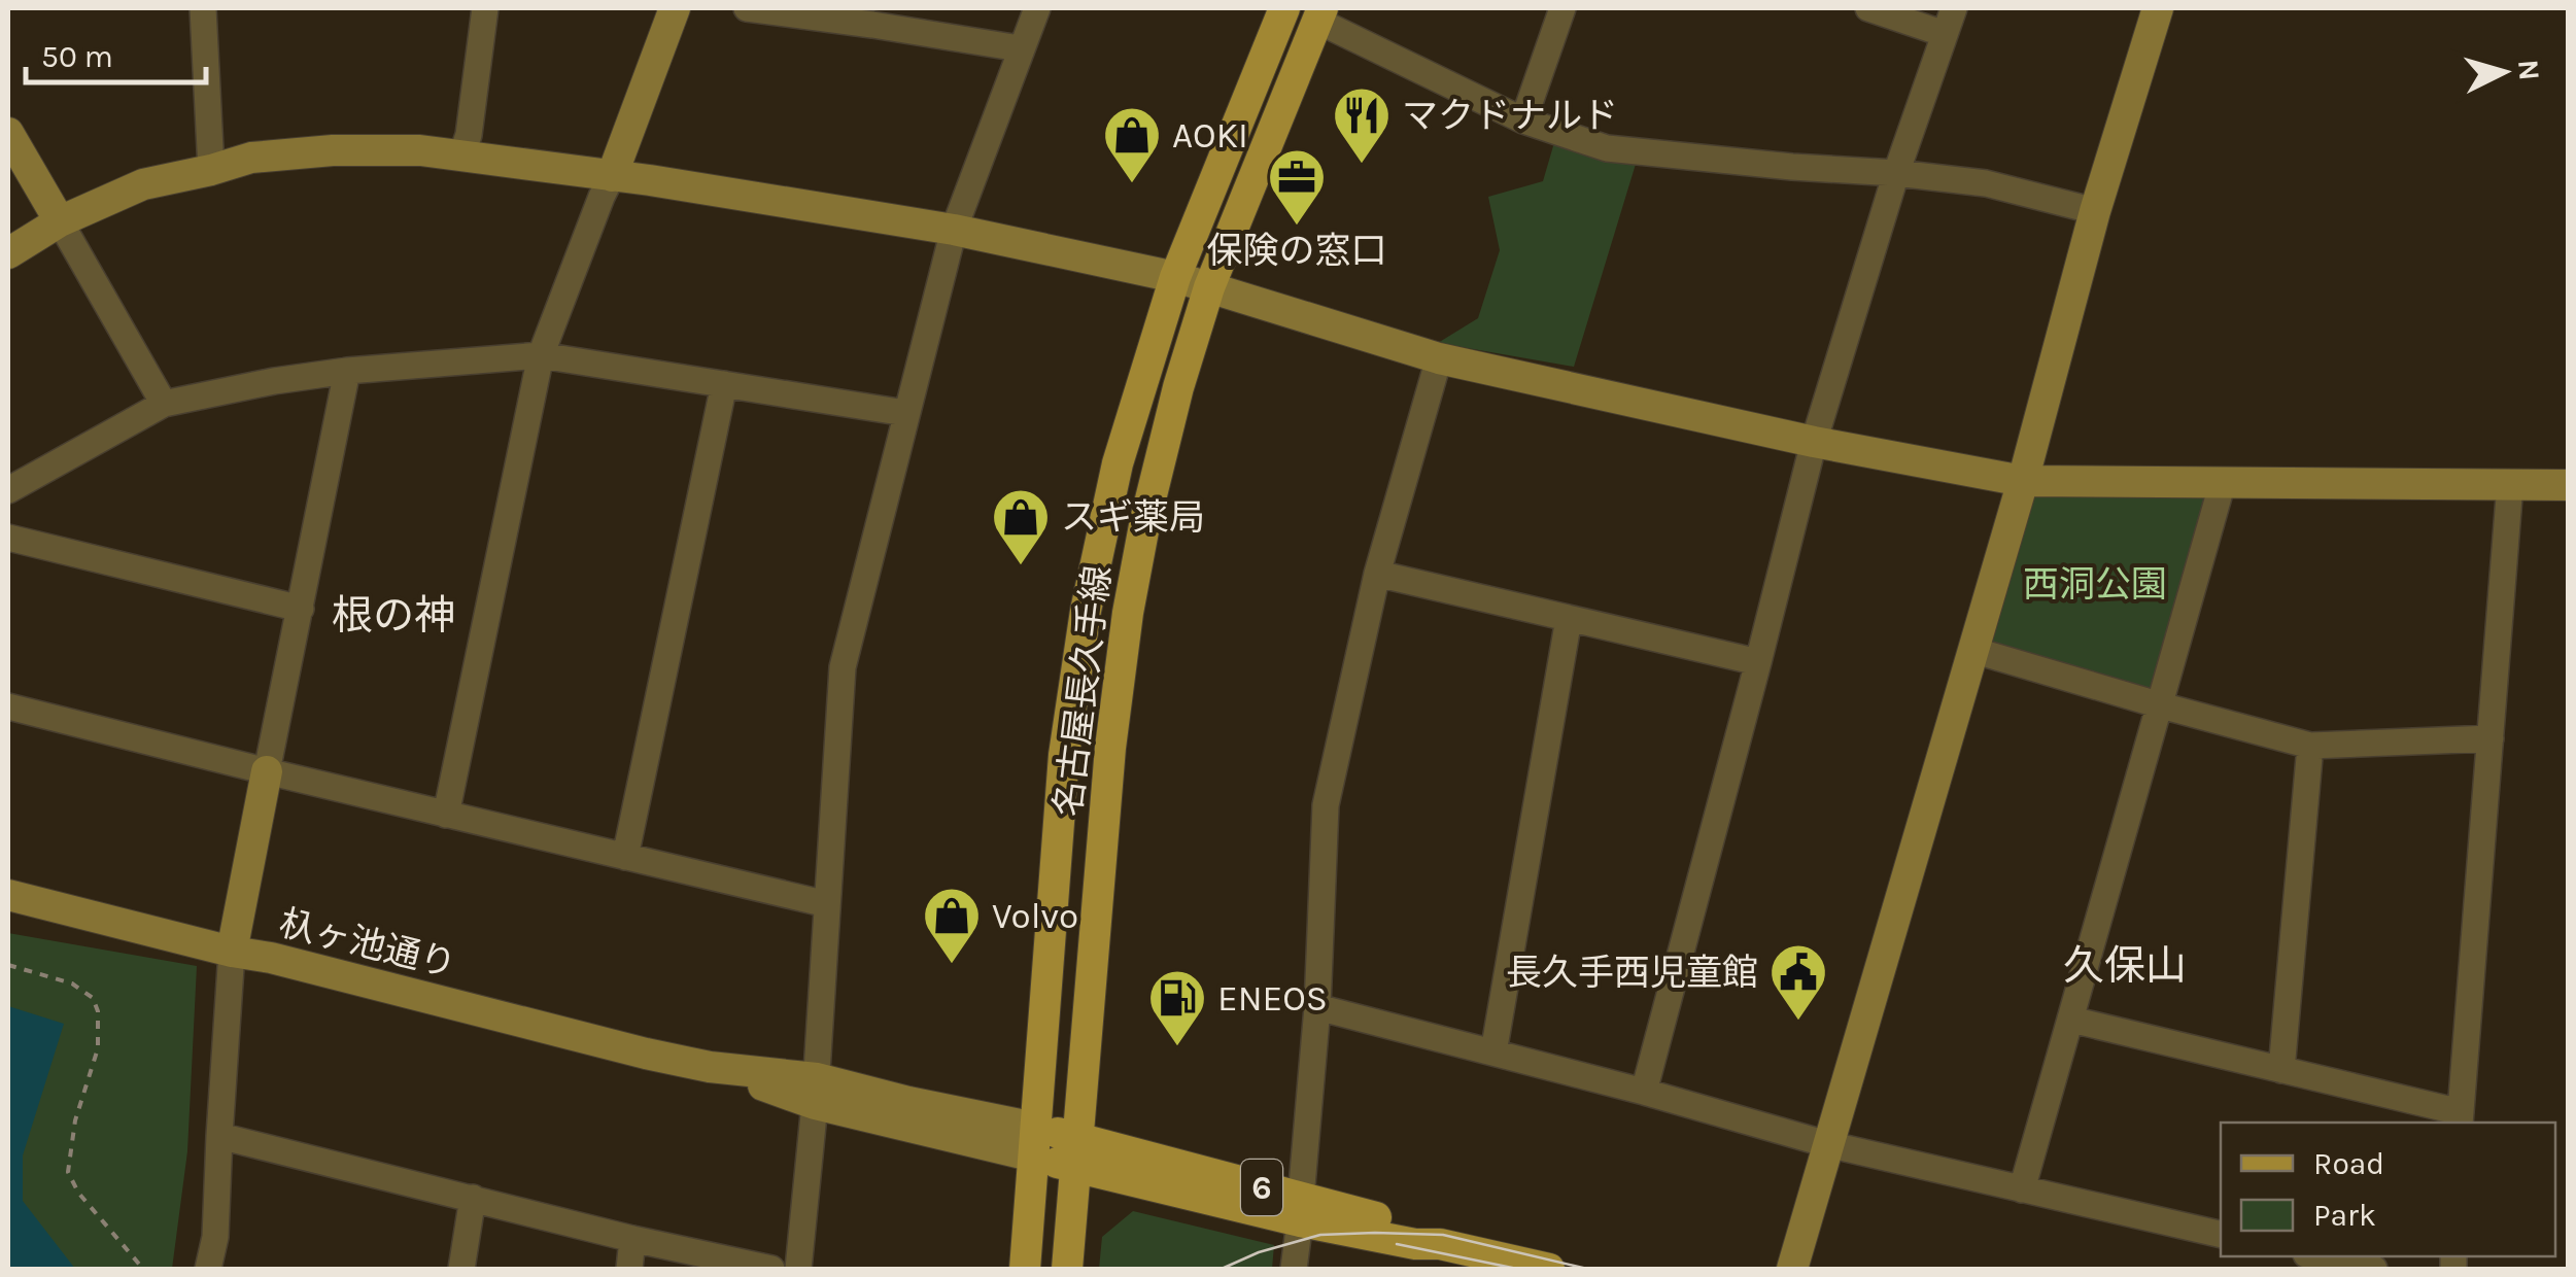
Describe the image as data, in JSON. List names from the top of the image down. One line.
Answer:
{"streets":{"main road":["名古屋長久手線","6"],"street":["杁ヶ池通り"]},"crossings":[["名古屋長久手線","杁ヶ池通り"],["名古屋長久手線","6"]],"districts":["根の神","久保山"],"parks":["西洞公園"],"places":{"restaurant":["マクドナルド"],"shop":["AOKI","スギ薬局","Volvo"],"office":["保険の窓口"],"public building":["長久手西児童館"],"fuel station":["ENEOS"]},"legend":["Road","Park"],"scale_bar":"50 m","north":"right"}
